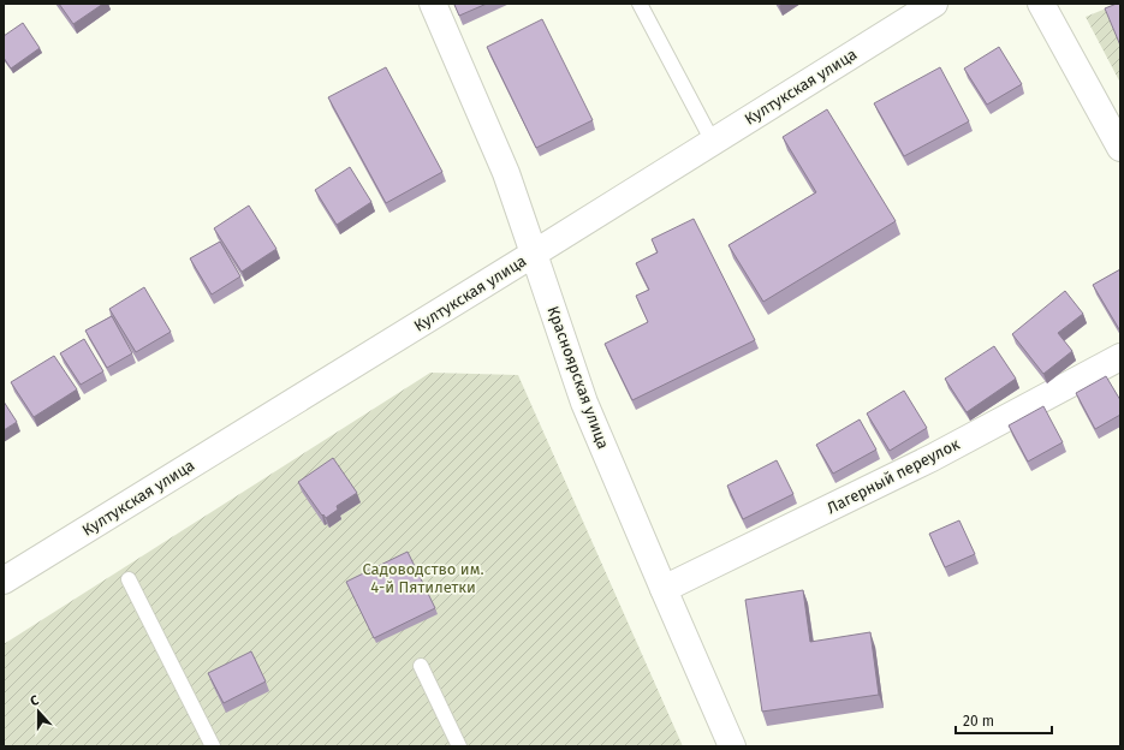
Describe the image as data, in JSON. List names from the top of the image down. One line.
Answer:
{"streets":{"street":["Култукская улица","Красноярская улица","Лагерный переулок"]},"crossings":[["Култукская улица","Красноярская улица"],["Красноярская улица","Лагерный переулок"]],"parks":["Садоводство им. 4-й Пятилетки"],"scale_bar":"20 m","north":"top"}
